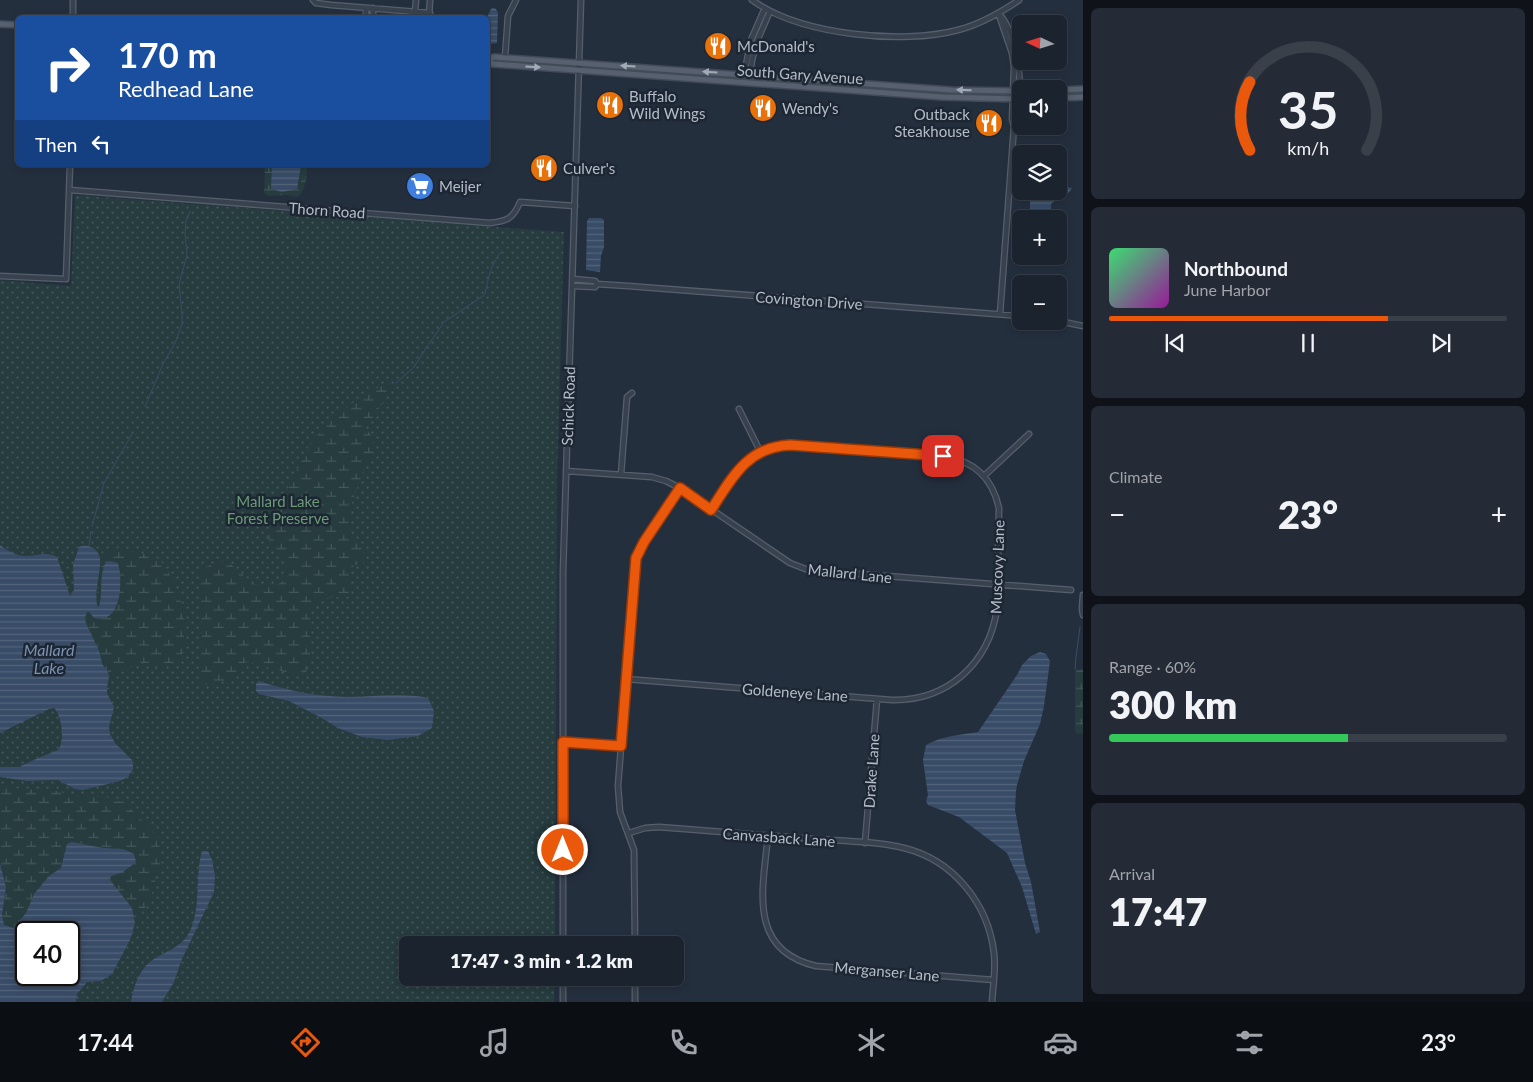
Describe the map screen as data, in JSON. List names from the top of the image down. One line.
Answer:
{"streets":{"main road":["South Gary Avenue"],"street":["Thorn Road","Covington Drive","Schick Road","Muscovy Lane","Mallard Lane","Goldeneye Lane","Drake Lane","Canvasback Lane","Merganser Lane"]},"crossings":[["South Gary Avenue","Schick Road"],["Thorn Road","Schick Road"],["Covington Drive","Schick Road"],["Schick Road","Mallard Lane"],["Muscovy Lane","Mallard Lane"],["Muscovy Lane","Goldeneye Lane"],["Goldeneye Lane","Drake Lane"],["Drake Lane","Canvasback Lane"],["Canvasback Lane","Merganser Lane"]],"water":["Mallard Lake"],"parks":["Mallard Lake Forest Preserve"],"places":{"restaurant":["McDonald's","Buffalo Wild Wings","Wendy's","Outback Steakhouse","Culver's"],"supermarket":["Meijer"]},"north":"left","page":{"map_buttons":["+","−"],"turn":["170 m","Redhead Lane"],"then":"Then","song":["Northbound","June Harbor"],"tile":["Climate",["Range · 60%","300 km"],["Arrival","17:47"]],"heat":["−","23°","+"],"limit":"40","trip":"17:47 · 3 min · 1.2 km","tabs":["17:44","23°"],"gauge":["35","km/h"]}}
